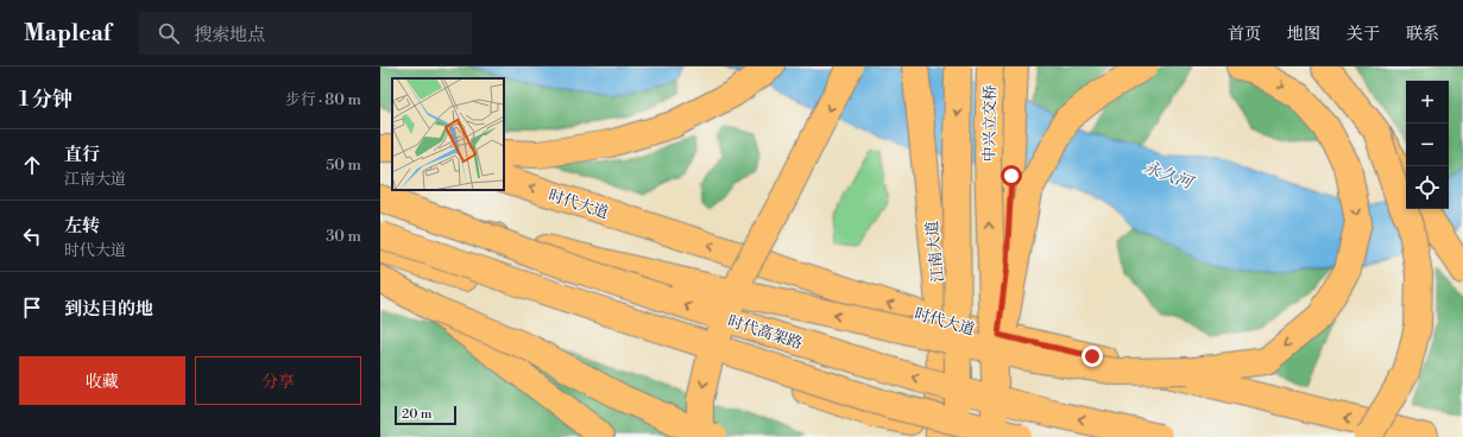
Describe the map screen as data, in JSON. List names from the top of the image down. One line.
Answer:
{"streets":{"main road":["中兴立交桥","时代大道","江南大道","时代高架路"]},"crossings":[["中兴立交桥","江南大道"],["时代大道","江南大道"]],"water":["永久河"],"scale_bar":"20 m","page":{"header":"Mapleaf","search":"搜索地点","nav":["首页","地图","关于","联系"],"heading":["1 分钟","步行 · 80 m"],"map_buttons":["+","−"],"list":[["直行","江南大道","50 m"],["左转","时代大道","30 m"],"到达目的地"],"buttons":["收藏","分享"],"scale":"20 m"}}
